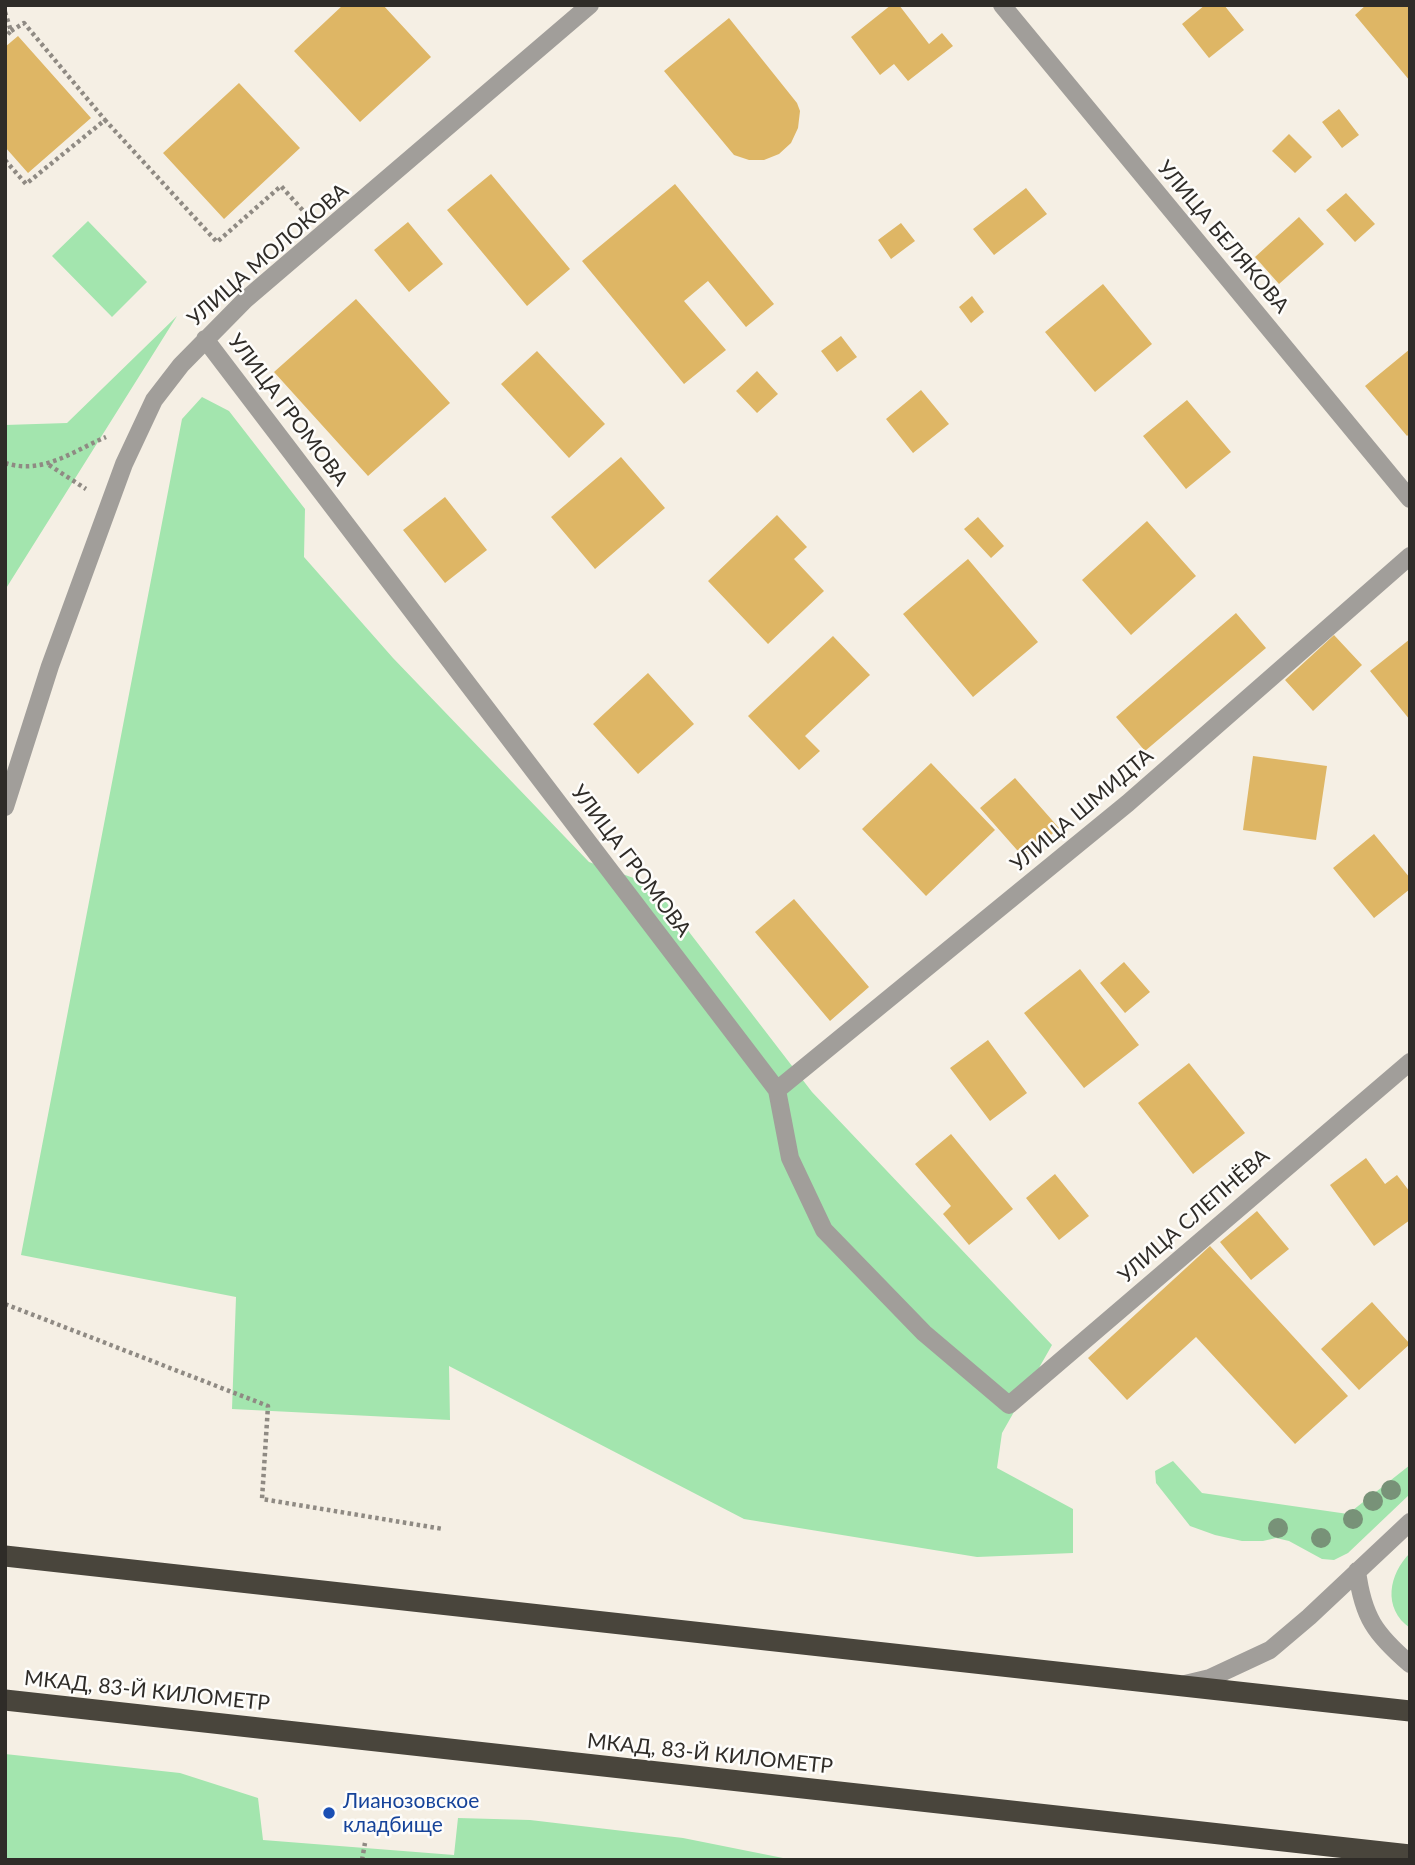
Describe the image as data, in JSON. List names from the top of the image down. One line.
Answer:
{"streets":{"highway":["МКАД, 83-Й КИЛОМЕТР"],"street":["УЛИЦА БЕЛЯКОВА","УЛИЦА МОЛОКОВА","УЛИЦА ГРОМОВА","УЛИЦА ШМИДТА","УЛИЦА СЛЕПНЁВА"]},"crossings":[["УЛИЦА МОЛОКОВА","УЛИЦА ГРОМОВА"],["УЛИЦА ГРОМОВА","УЛИЦА ШМИДТА"],["УЛИЦА ГРОМОВА","УЛИЦА СЛЕПНЁВА"]],"places":["Лианозовское кладбище"]}
